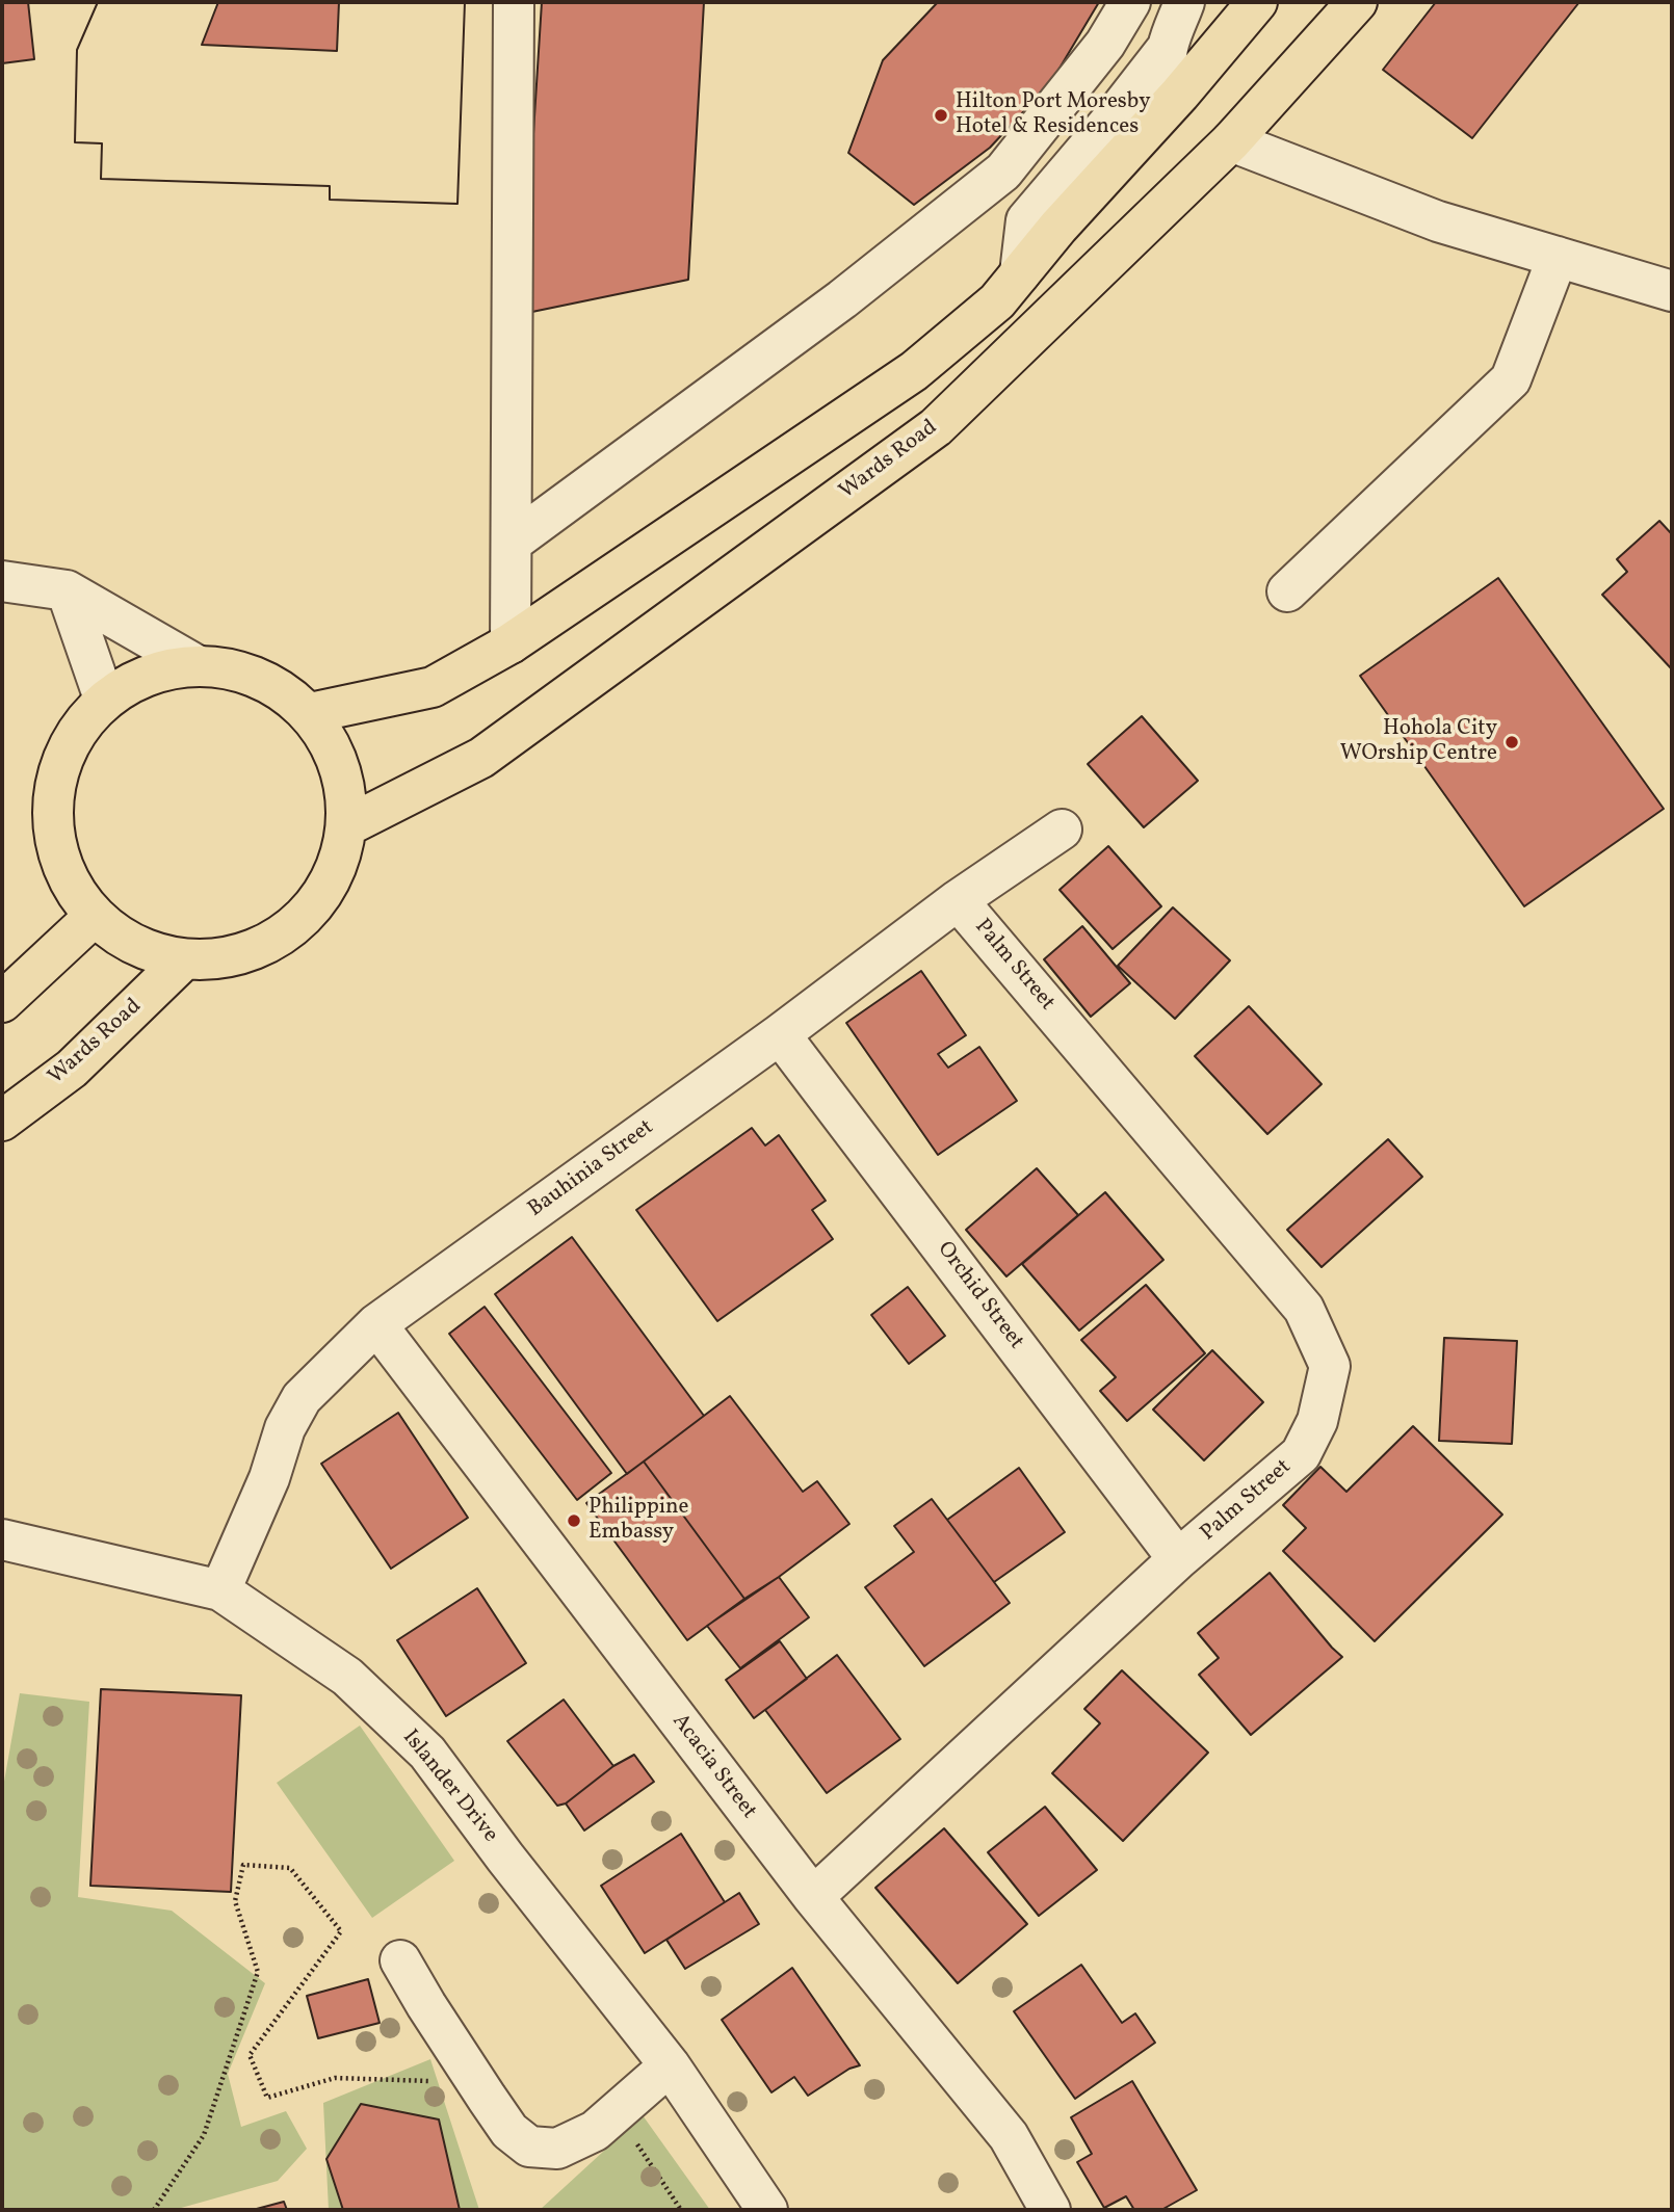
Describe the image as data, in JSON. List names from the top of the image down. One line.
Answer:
{"streets":{"main road":["Wards Road"],"street":["Palm Street","Bauhinia Street","Orchid Street","Acacia Street","Islander Drive"]},"crossings":[["Palm Street","Bauhinia Street"],["Palm Street","Orchid Street"],["Palm Street","Acacia Street"],["Bauhinia Street","Orchid Street"],["Bauhinia Street","Acacia Street"],["Bauhinia Street","Islander Drive"]],"places":["Hilton Port Moresby Hotel & Residences","Hohola City WOrship Centre","Philippine Embassy"]}
